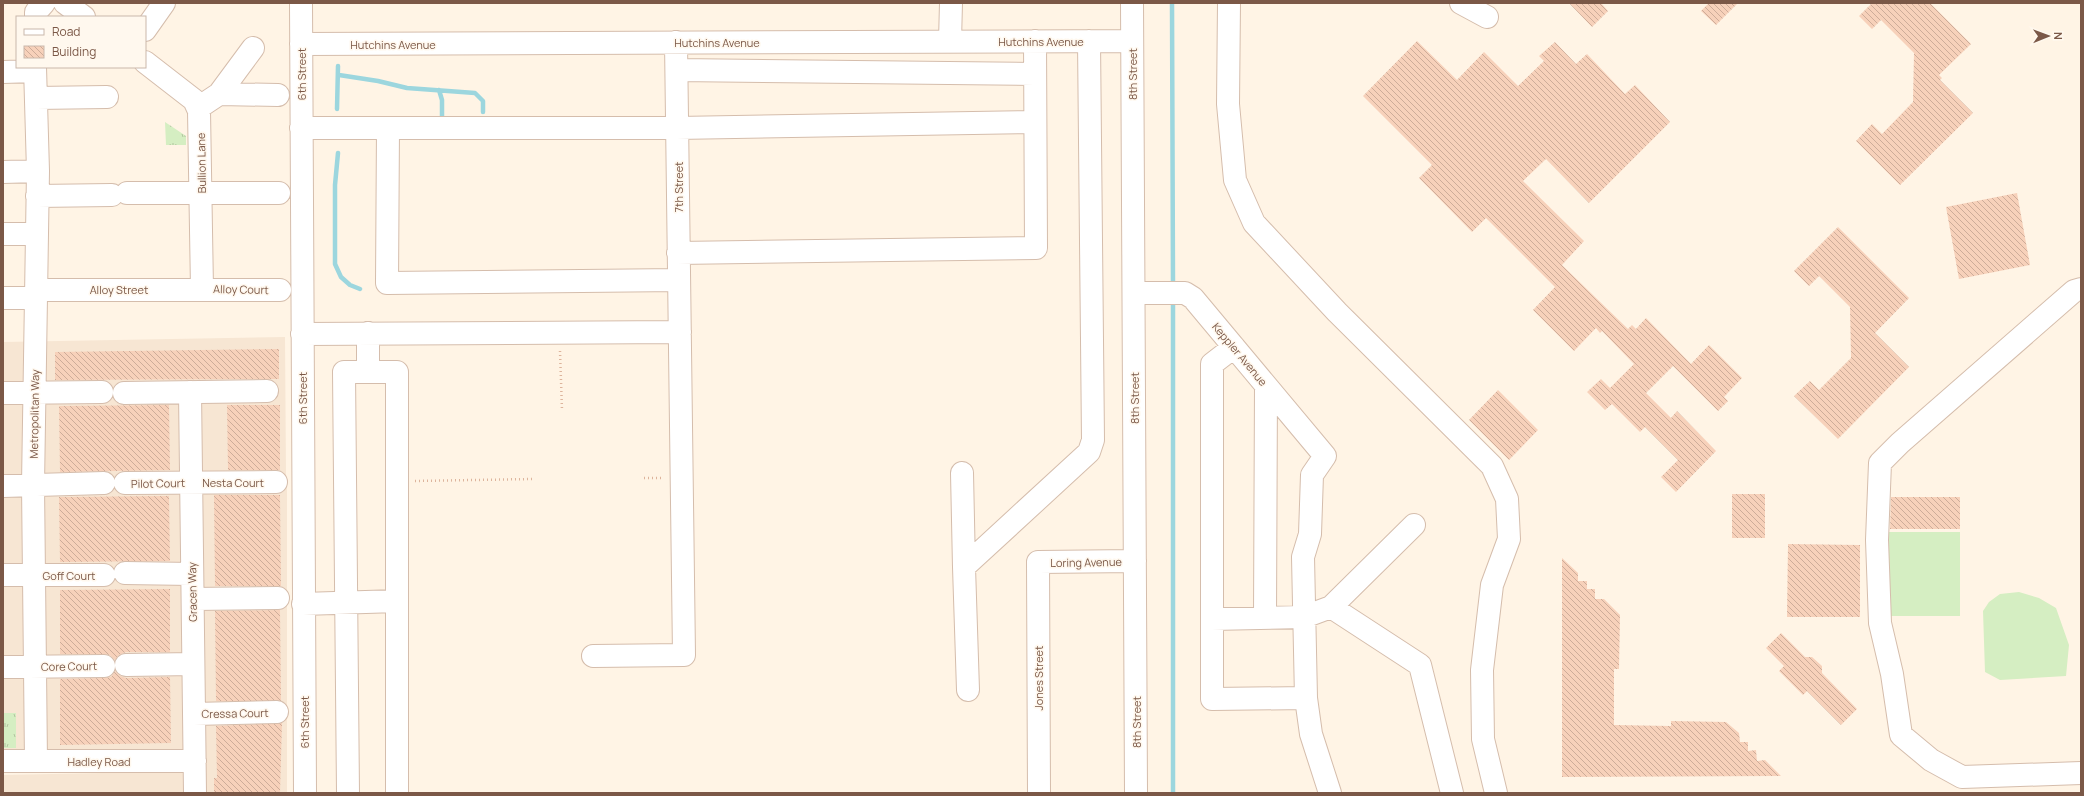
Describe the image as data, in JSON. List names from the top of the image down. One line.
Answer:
{"streets":{"street":["Hutchins Avenue","6th Street","8th Street","Bullion Lane","7th Street","Alloy Street","Alloy Court","Keppler Avenue","Metropolitan Way","Nesta Court","Pilot Court","Loring Avenue","Goff Court","Gracen Way","Core Court","Jones Street","Cressa Court","Hadley Road"]},"crossings":[["Hutchins Avenue","6th Street"],["Hutchins Avenue","8th Street"],["Hutchins Avenue","7th Street"],["8th Street","Keppler Avenue"],["8th Street","Loring Avenue"],["Bullion Lane","Alloy Street"],["Bullion Lane","Alloy Court"],["Alloy Street","Alloy Court"],["Alloy Street","Metropolitan Way"],["Metropolitan Way","Goff Court"],["Metropolitan Way","Core Court"],["Metropolitan Way","Hadley Road"],["Nesta Court","Pilot Court"],["Nesta Court","Gracen Way"],["Pilot Court","Gracen Way"],["Loring Avenue","Jones Street"],["Goff Court","Gracen Way"],["Gracen Way","Cressa Court"],["Gracen Way","Hadley Road"]],"legend":["Road","Building"],"north":"right"}
